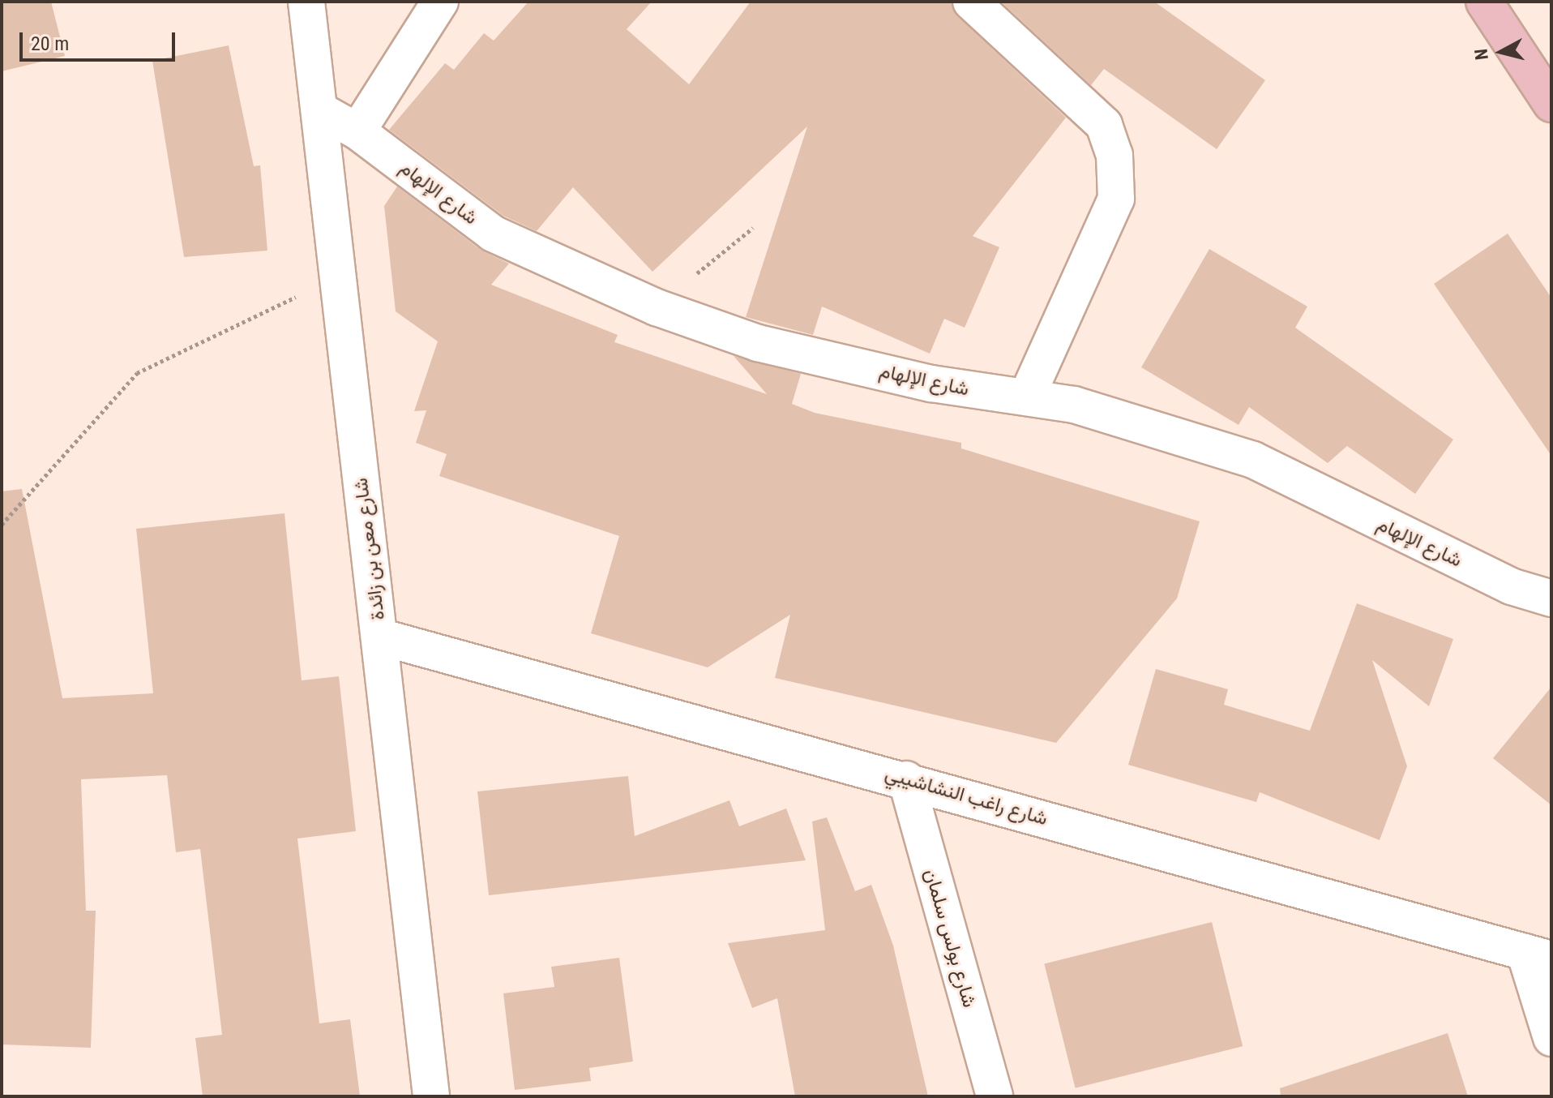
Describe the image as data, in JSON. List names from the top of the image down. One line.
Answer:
{"streets":{"street":["شارع الإلهام","شارع معن بن زائدة","شارع راغب النشاشيبي","شارع بولس سلمان"]},"crossings":[["شارع الإلهام","شارع معن بن زائدة"],["شارع معن بن زائدة","شارع راغب النشاشيبي"],["شارع راغب النشاشيبي","شارع بولس سلمان"]],"scale_bar":"20 m","north":"left"}
